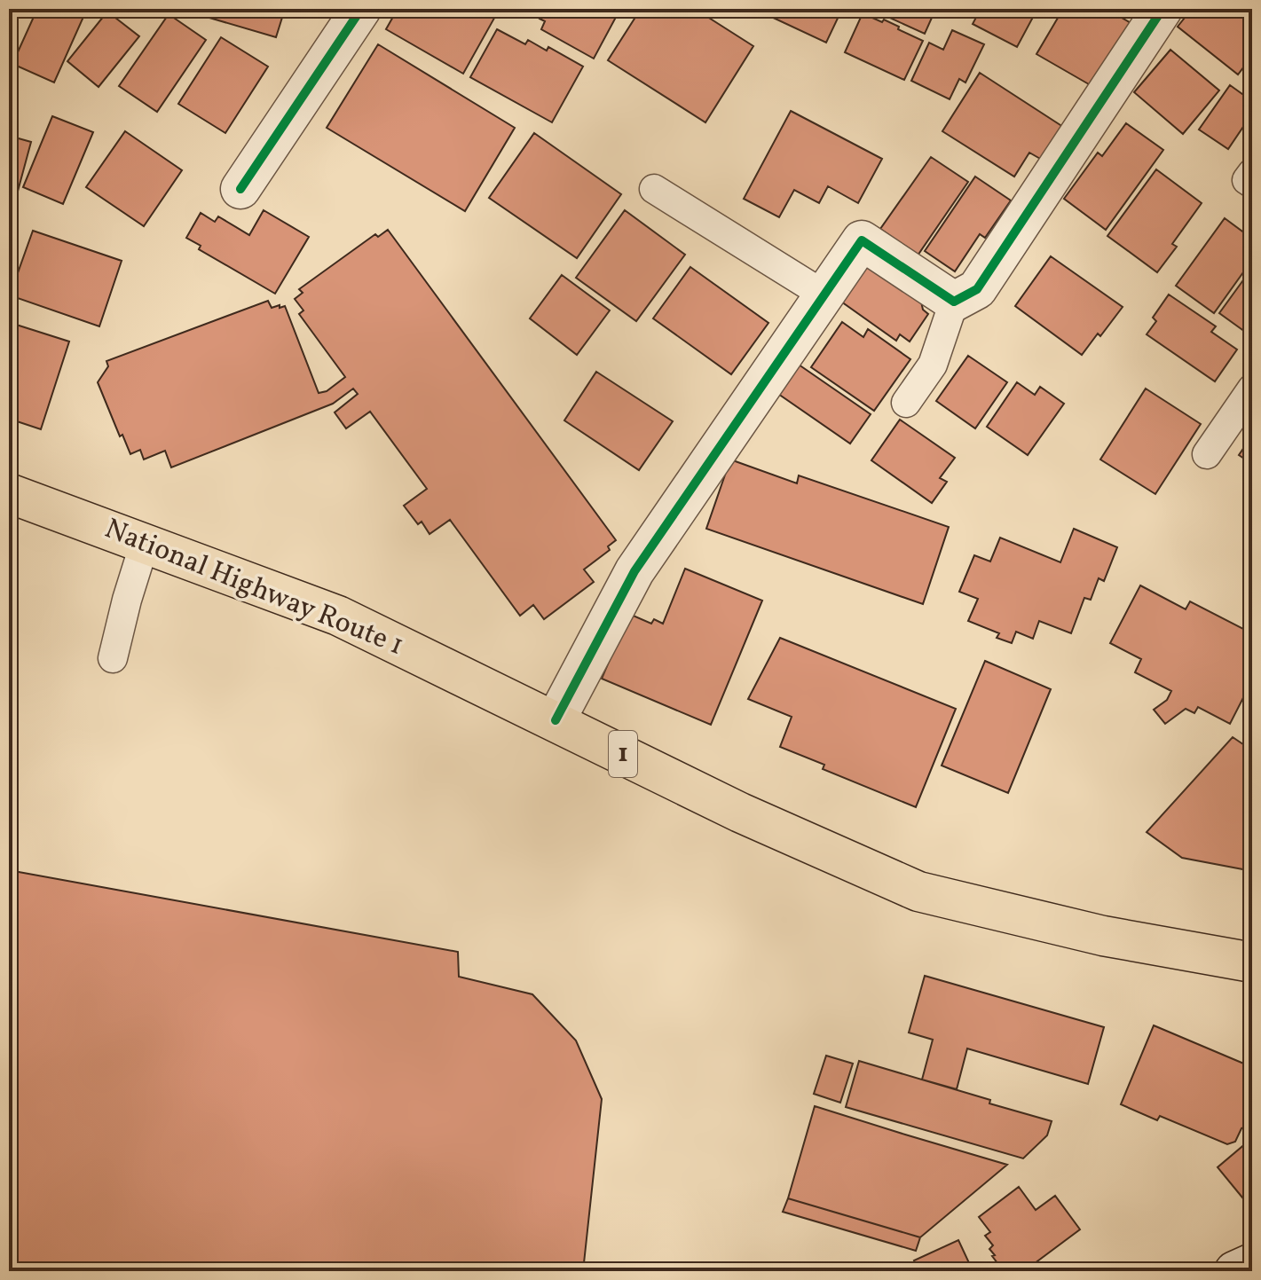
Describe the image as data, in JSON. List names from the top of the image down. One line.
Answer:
{"streets":{"highway":["National Highway Route 1","1"]}}
